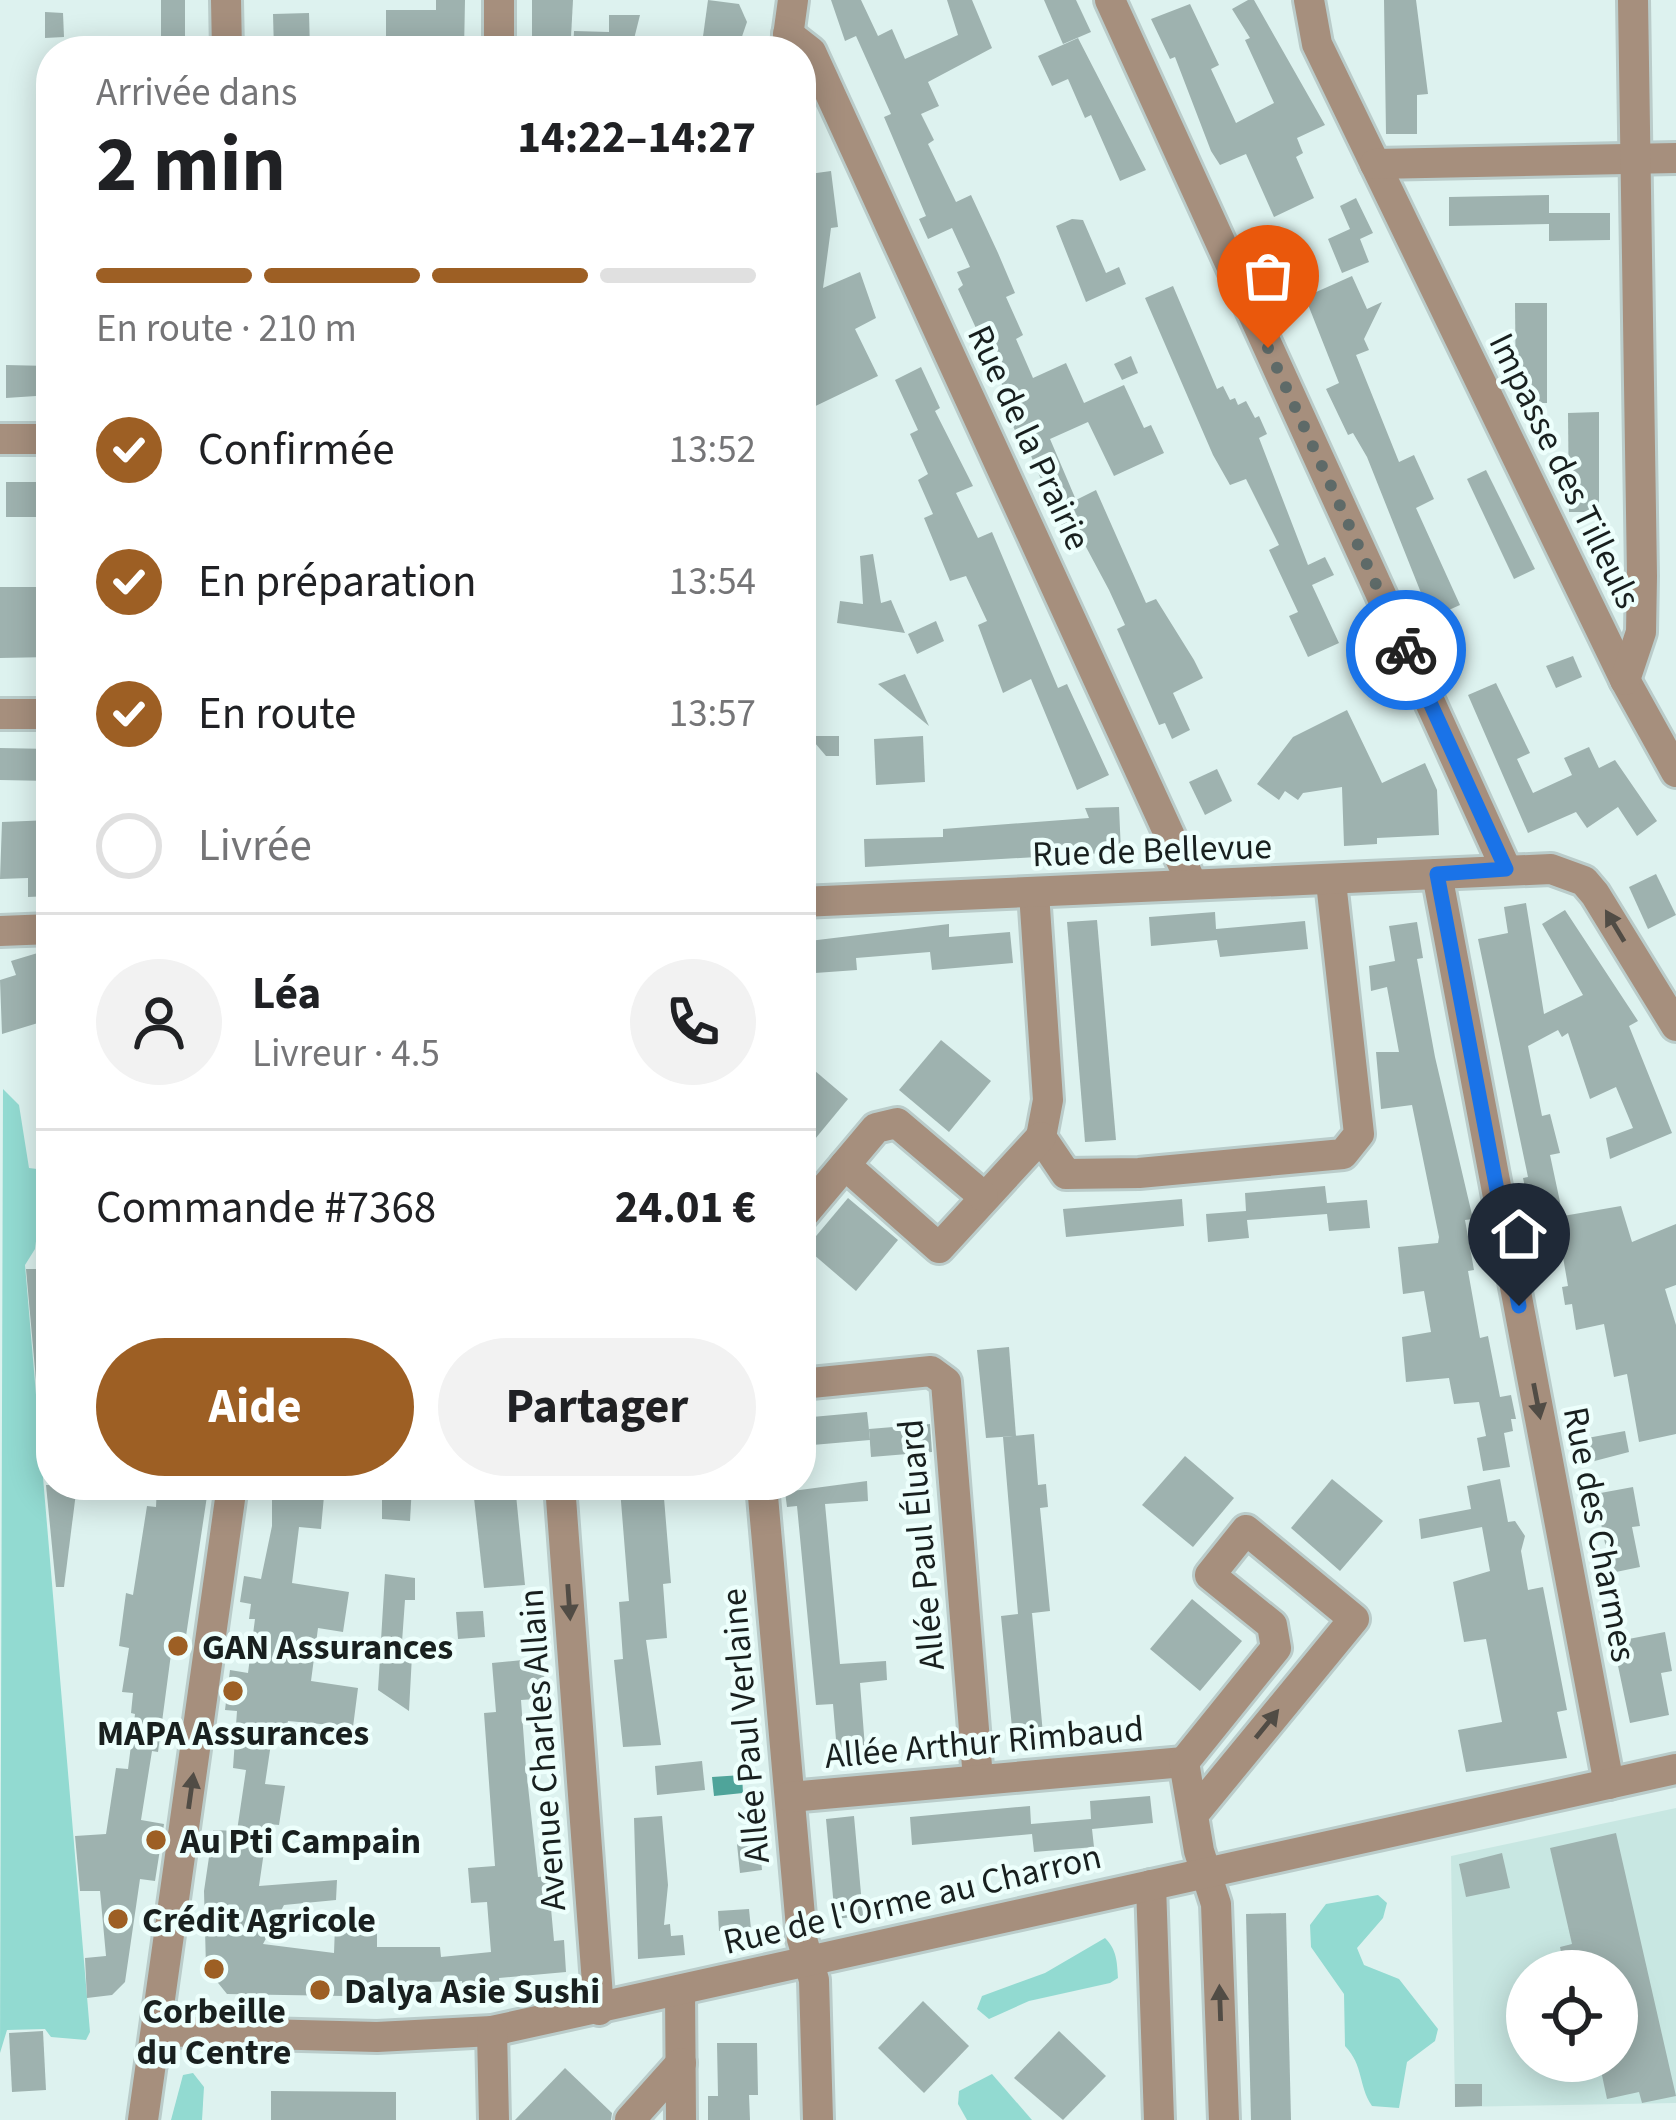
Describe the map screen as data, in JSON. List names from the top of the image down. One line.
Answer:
{"streets":{"street":["Rue de la Prairie","Impasse des Tilleuls","Rue de Bellevue","Rue des Charmes","Allée Paul Éluard","Allée Paul Verlaine","Allée Arthur Rimbaud","Avenue Charles Allain","Rue de l'Orme au Charron"]},"crossings":[["Rue de la Prairie","Rue de Bellevue"],["Rue de Bellevue","Rue des Charmes"],["Rue des Charmes","Rue de l'Orme au Charron"],["Allée Paul Éluard","Allée Arthur Rimbaud"],["Allée Paul Verlaine","Allée Arthur Rimbaud"],["Allée Paul Verlaine","Rue de l'Orme au Charron"],["Allée Arthur Rimbaud","Rue de l'Orme au Charron"],["Avenue Charles Allain","Rue de l'Orme au Charron"]],"one_way":["Rue des Charmes","Avenue Charles Allain"],"places":["GAN Assurances","MAPA Assurances","Au Pti Campain","Crédit Agricole","Corbeille du Centre","Dalya Asie Sushi"],"page":{"heading":["2 min","Arrivée dans","14:22–14:27"],"panel":["Léa","Livreur · 4.5","Commande #7368","24.01 €"],"bar":"En route · 210 m","list":[["Confirmée","13:52"],["En préparation","13:54"],["En route","13:57"],"Livrée"],"buttons":["Aide","Partager"]}}
